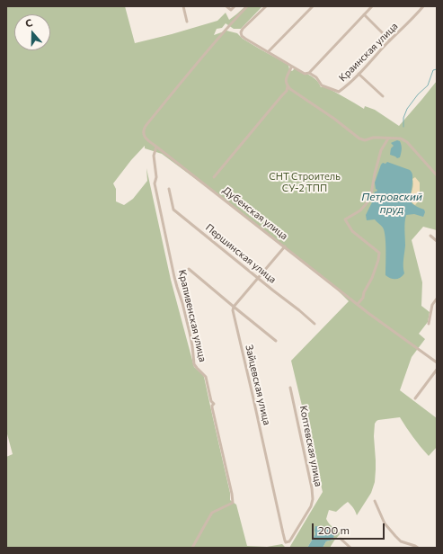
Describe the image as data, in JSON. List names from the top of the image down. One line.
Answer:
{"streets":{"street":["Краинская улица","Дубенская улица","Першинская улица","Крапивенская улица","Зайцевская улица","Коптевская улица"]},"crossings":[["Дубенская улица","Крапивенская улица"],["Зайцевская улица","Коптевская улица"]],"water":["Петровский пруд"],"parks":["СНТ Строитель СУ-2 ТПП"],"scale_bar":"200 m","north":"top"}
